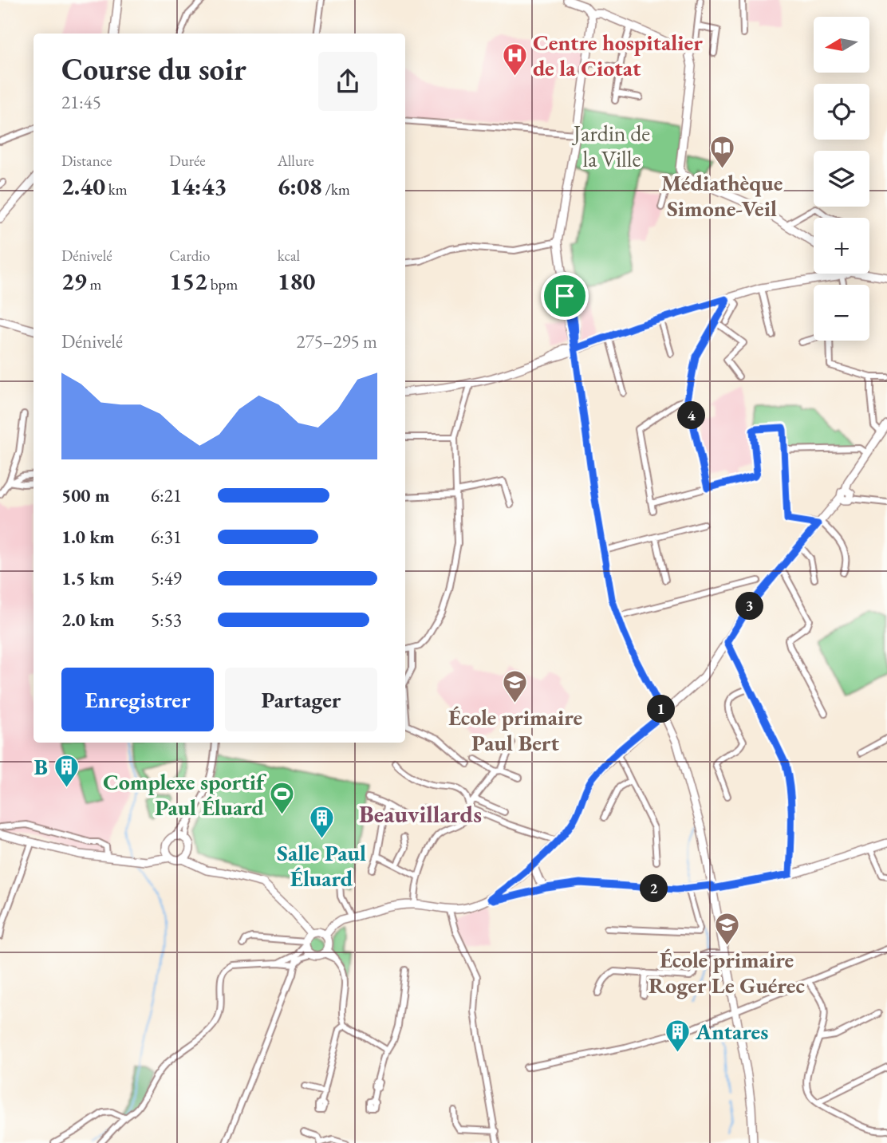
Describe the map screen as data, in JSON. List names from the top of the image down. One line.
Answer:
{"districts":["Beauvillards"],"parks":["Jardin de la Ville"],"places":{"hospital":["Centre hospitalier de la Ciotat"],"library":["Médiathèque Simone-Veil"],"school or university":["École primaire Paul Bert","École primaire Roger Le Guérec"],"building":["B","Salle Paul Éluard","Antares"],"sports":["Complexe sportif Paul Éluard"]},"north":"left","page":{"map_buttons":["+","−"],"heading":["Course du soir","21:45"],"stats":[["Distance","2.40 km"],["Durée","14:43"],["Allure","6:08 /km"],["Dénivelé","29 m"],["Cardio","152 bpm"],["kcal","180"]],"chart":["Dénivelé","275–295 m"],"pins":["4","3","1","2"],"list":[{"name":"500 m","note":"6:21"},{"name":"1.0 km","note":"6:31"},{"name":"1.5 km","note":"5:49"},{"name":"2.0 km","note":"5:53"}],"buttons":["Enregistrer","Partager"]}}
